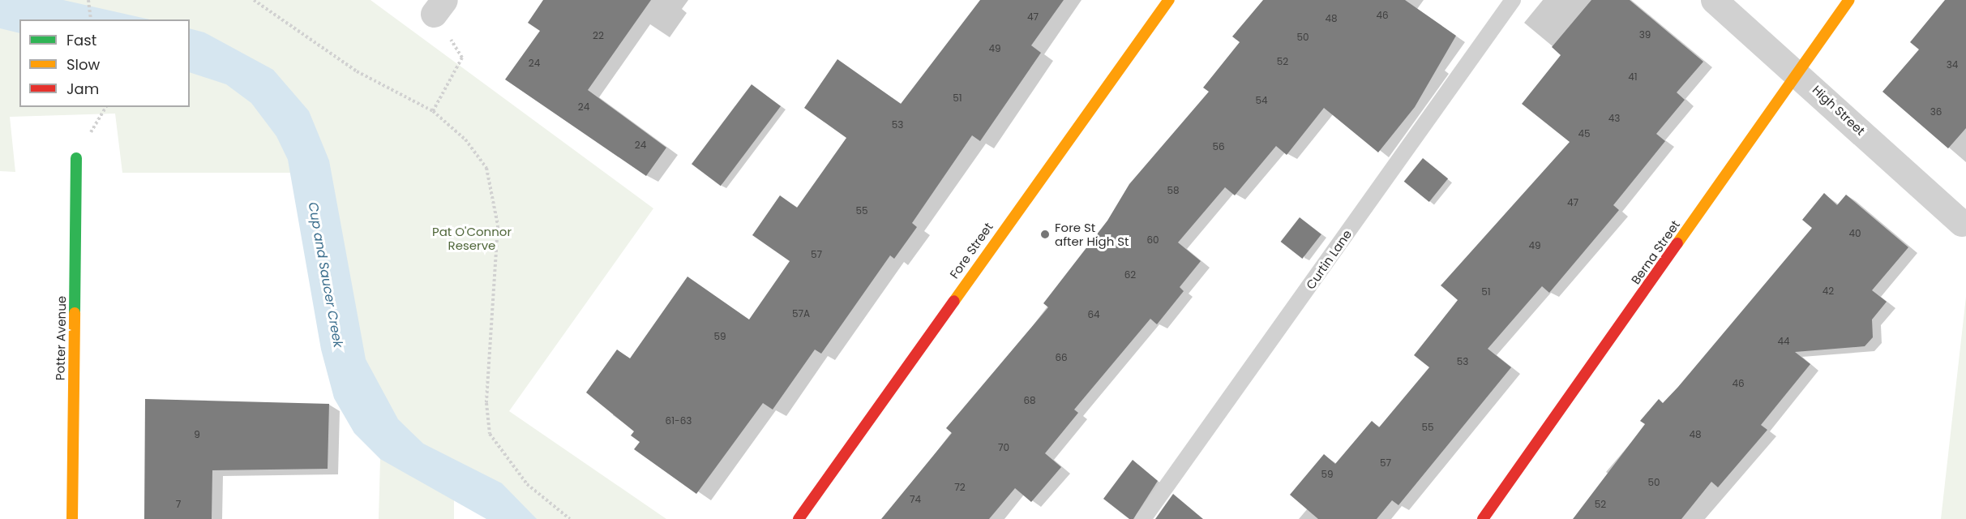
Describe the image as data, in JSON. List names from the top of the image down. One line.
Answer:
{"streets":{"street":["High Street","Fore Street","Berna Street","Potter Avenue"],"lane":["Curtin Lane"]},"crossings":[["High Street","Berna Street"]],"water":["Cup and Saucer Creek"],"parks":["Pat O'Connor Reserve"],"places":["Fore St after High St"],"house_numbers":["46","47","48","39","22","50","49","52","24","34","41","51","54","24","36","43","53","45","24","56","58","47","55","40","60","49","57","62","42","51","57A","64","59","44","66","53","46","68","61-63","55","9","48","70","57","59","50","72","74","7","52"],"legend":["Fast","Slow","Jam"]}
